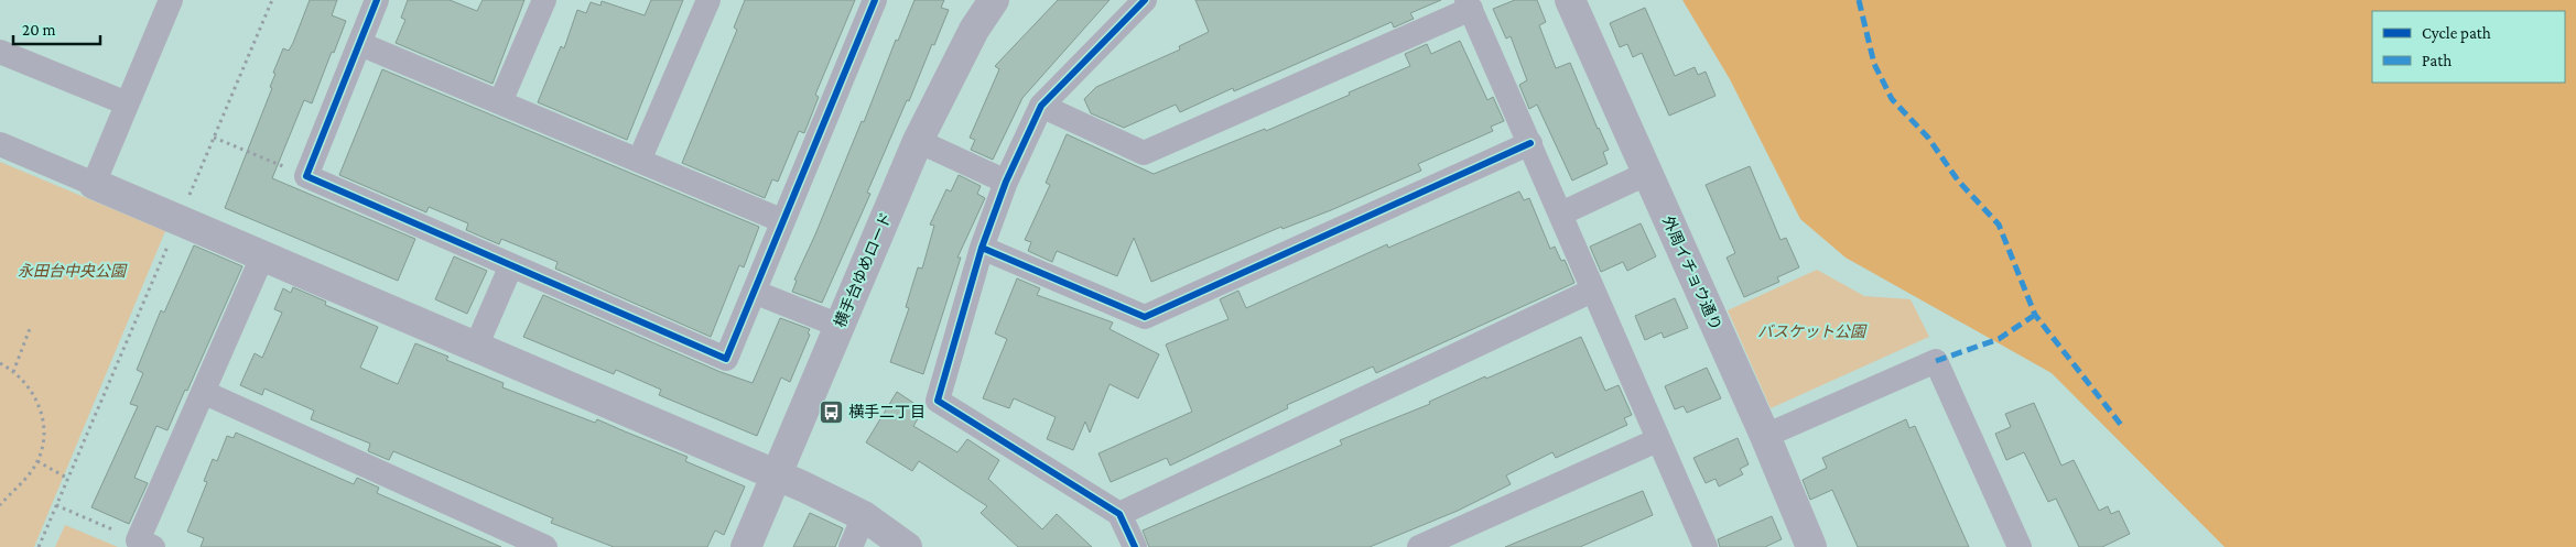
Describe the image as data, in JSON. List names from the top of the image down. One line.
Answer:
{"streets":{"street":["横手台ゆめロード","外周イチョウ通り"]},"parks":["永田台中央公園","バスケット公園"],"places":{"bus stop":["横手二丁目"]},"legend":["Cycle path","Path"],"scale_bar":"20 m"}
